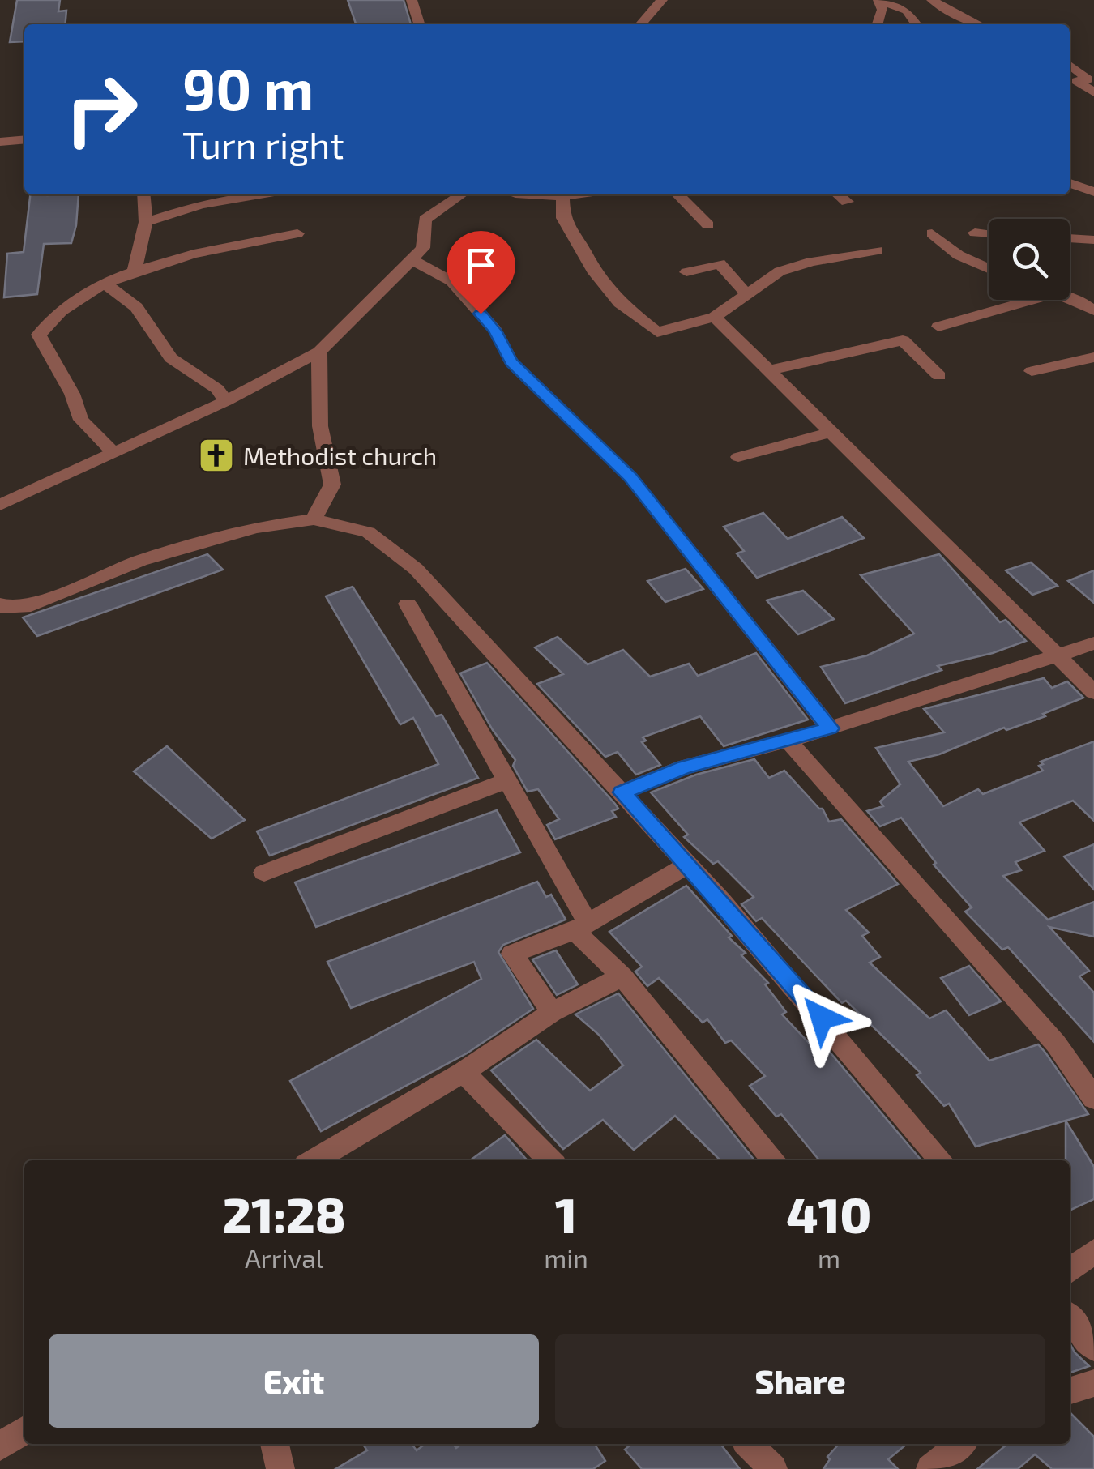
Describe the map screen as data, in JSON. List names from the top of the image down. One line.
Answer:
{"places":{"church":["Methodist church"]},"page":{"turn":["90 m","Turn right"],"eta":["21:28","Arrival","1","min","410","m"],"buttons":["Exit","Share"]}}
